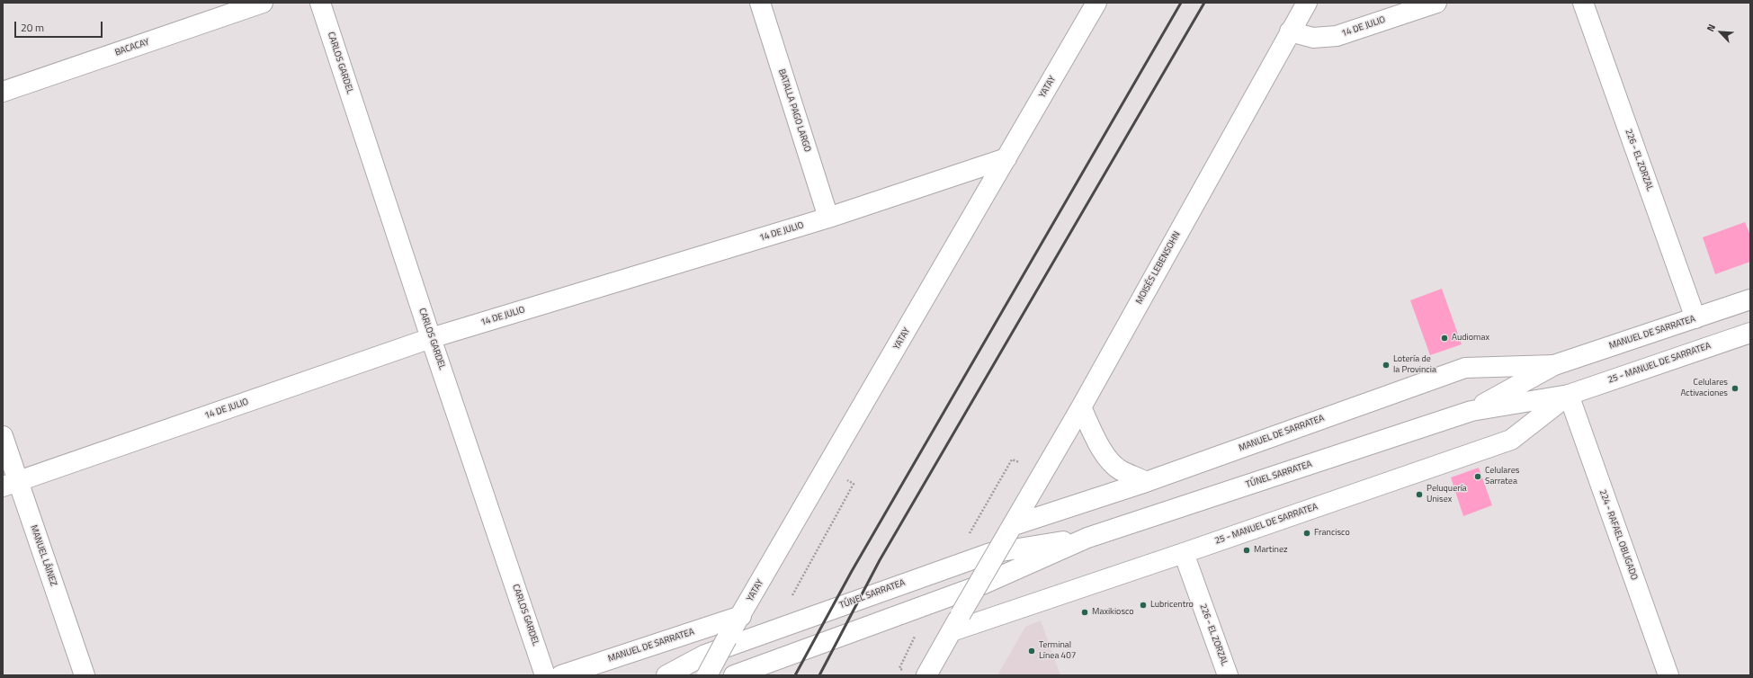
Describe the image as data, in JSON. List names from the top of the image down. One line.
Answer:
{"streets":{"street":["14 DE JULIO","BACACAY","CARLOS GARDEL","YATAY","BATALLA PAGO LARGO","226 - EL ZORZAL","MOISÉS LEBENSOHN","MANUEL DE SARRATEA","25 - MANUEL DE SARRATEA","TÚNEL SARRATEA","224 - RAFAEL OBLIGADO","MANUEL LÁINEZ"]},"crossings":[["14 DE JULIO","CARLOS GARDEL"],["14 DE JULIO","YATAY"],["14 DE JULIO","BATALLA PAGO LARGO"],["14 DE JULIO","MOISÉS LEBENSOHN"],["14 DE JULIO","MANUEL LÁINEZ"],["YATAY","MANUEL DE SARRATEA"],["226 - EL ZORZAL","MANUEL DE SARRATEA"],["226 - EL ZORZAL","25 - MANUEL DE SARRATEA"],["MOISÉS LEBENSOHN","MANUEL DE SARRATEA"],["MOISÉS LEBENSOHN","25 - MANUEL DE SARRATEA"],["MANUEL DE SARRATEA","25 - MANUEL DE SARRATEA"],["MANUEL DE SARRATEA","TÚNEL SARRATEA"],["25 - MANUEL DE SARRATEA","TÚNEL SARRATEA"],["25 - MANUEL DE SARRATEA","224 - RAFAEL OBLIGADO"]],"places":["Audiomax","Lotería de la Provincia","Celulares Activaciones","Celulares Sarratea","Peluquería Unisex","Francisco","Martinez","Lubricentro","Maxikiosco","Terminal Línea 407"],"scale_bar":"20 m","north":"top left"}
